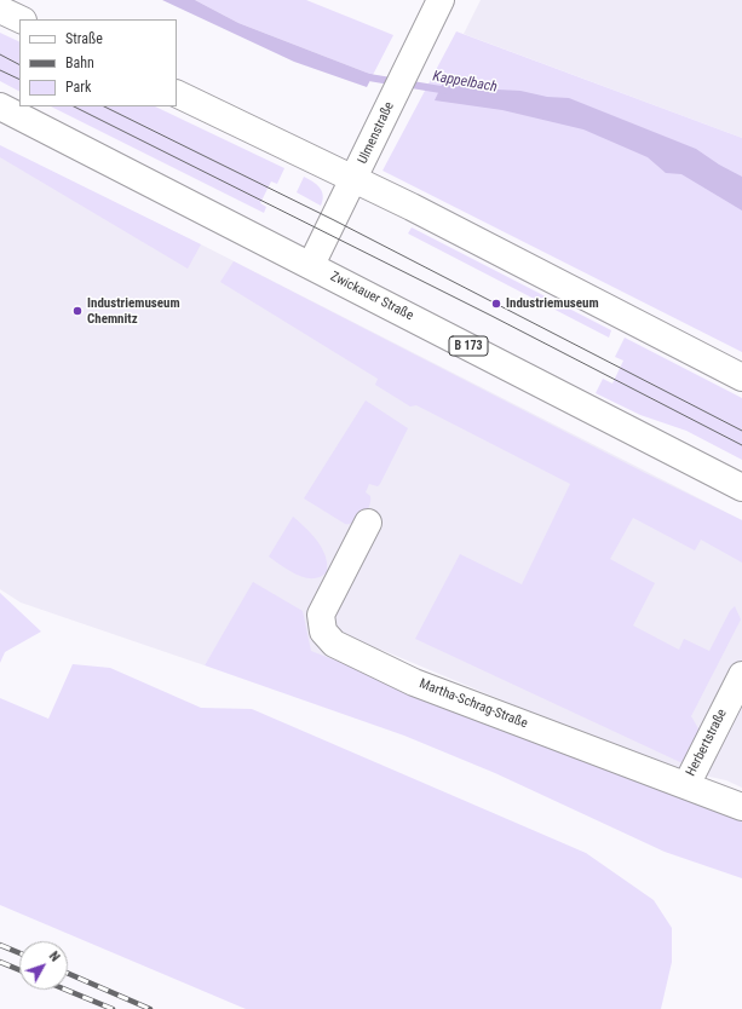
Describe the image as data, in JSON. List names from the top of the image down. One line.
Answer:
{"streets":{"main road":["Ulmenstraße","Zwickauer Straße","B 173","Martha-Schrag-Straße","Herbertstraße"]},"crossings":[["Ulmenstraße","Zwickauer Straße"],["Martha-Schrag-Straße","Herbertstraße"]],"water":["Kappelbach"],"places":["Industriemuseum","Industriemuseum Chemnitz"],"legend":["Straße","Bahn","Park"],"north":"top right"}
